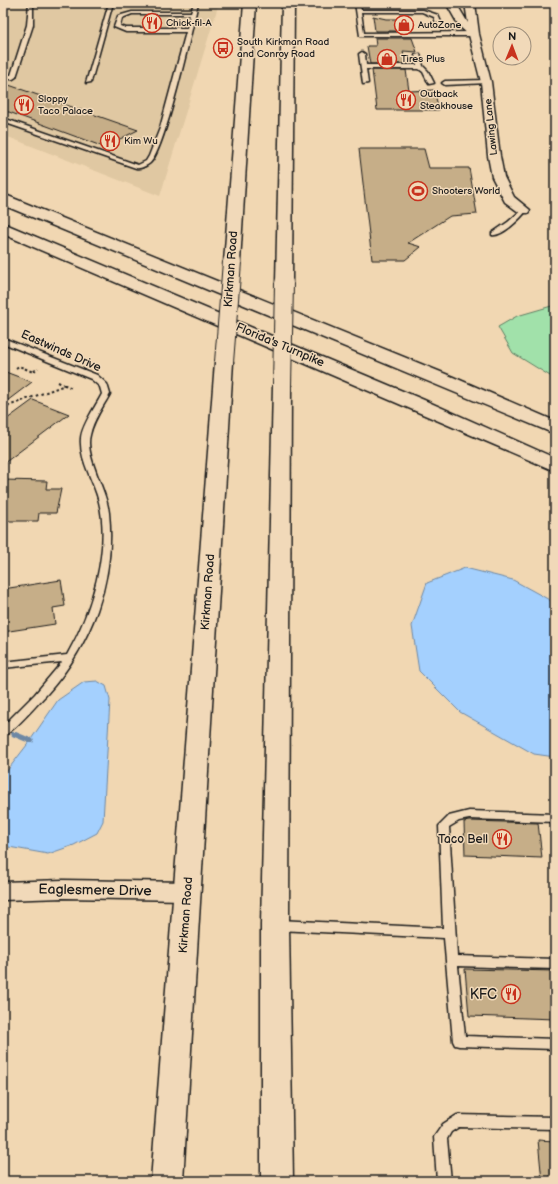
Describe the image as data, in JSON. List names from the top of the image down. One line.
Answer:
{"streets":{"main road":["Kirkman Road","Florida's Turnpike"],"street":["Lawing Lane","Eaglesmere Drive"],"lane":["Eastwinds Drive"]},"crossings":[["Kirkman Road","Eaglesmere Drive"]],"places":{"restaurant":["Chick-fil-A","Outback Steakhouse","Sloppy Taco Palace","Kim Wu","Taco Bell","KFC"],"shop":["AutoZone","Tires Plus"],"bus stop":["South Kirkman Road and Conroy Road"],"sports":["Shooters World"]},"north":"top"}
